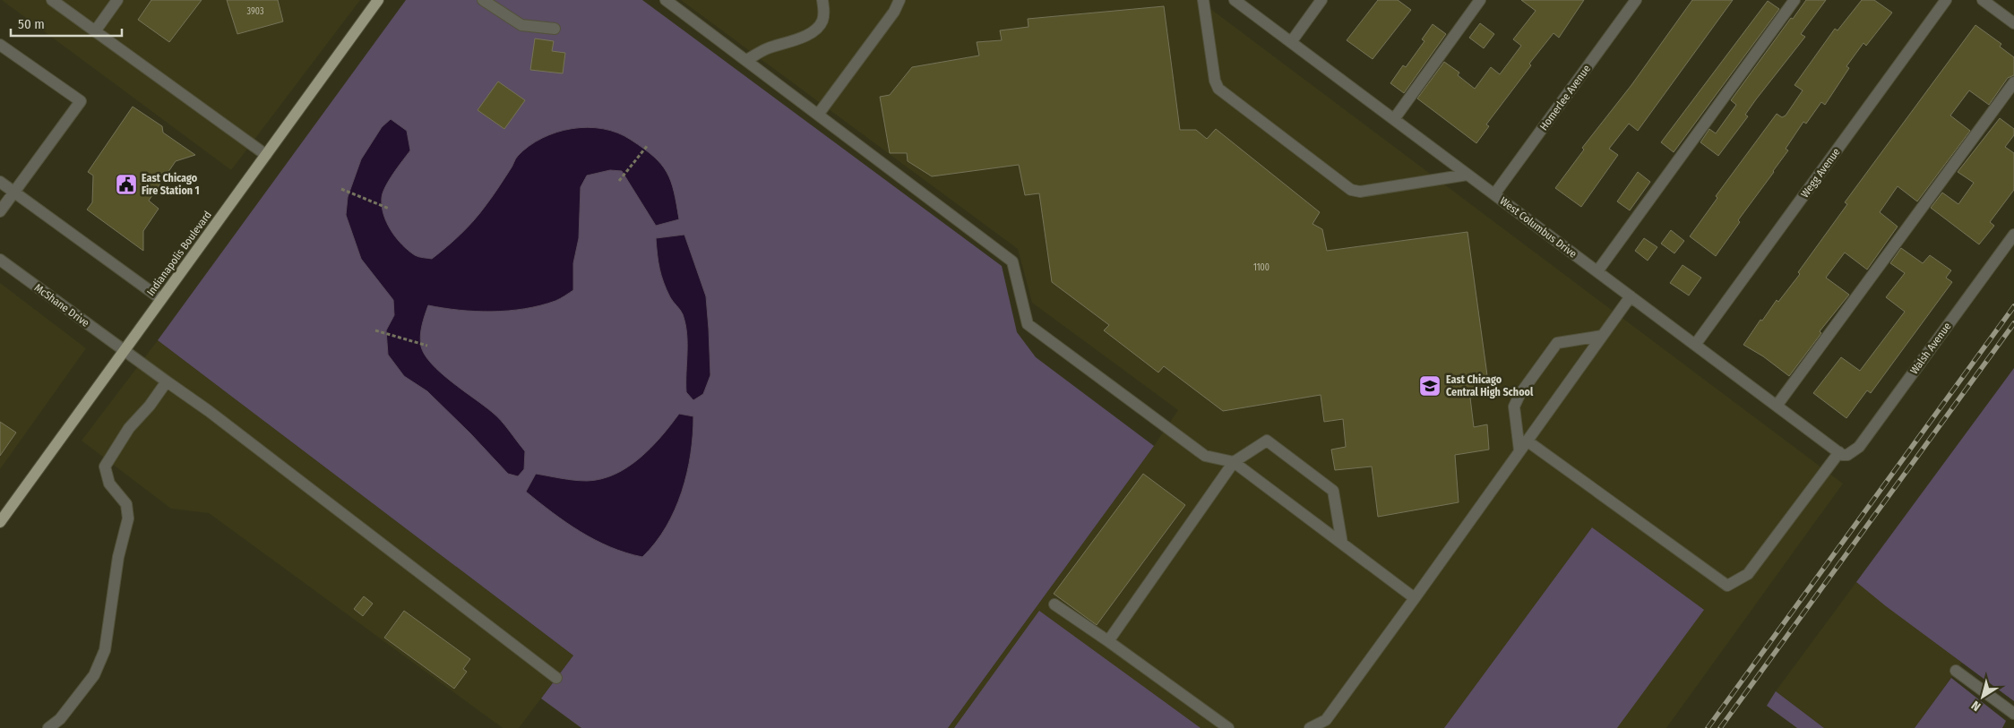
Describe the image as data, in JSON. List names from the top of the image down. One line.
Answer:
{"streets":{"main road":["Indianapolis Boulevard"],"street":["Homerlee Avenue","Wegg Avenue","West Columbus Drive","McShane Drive","Walsh Avenue"]},"crossings":[["Homerlee Avenue","West Columbus Drive"],["Wegg Avenue","West Columbus Drive"],["West Columbus Drive","Walsh Avenue"],["Indianapolis Boulevard","McShane Drive"]],"places":{"public building":["East Chicago Fire Station 1"],"school or university":["East Chicago Central High School"]},"house_numbers":["3903","1100"],"scale_bar":"50 m","north":"bottom left"}
